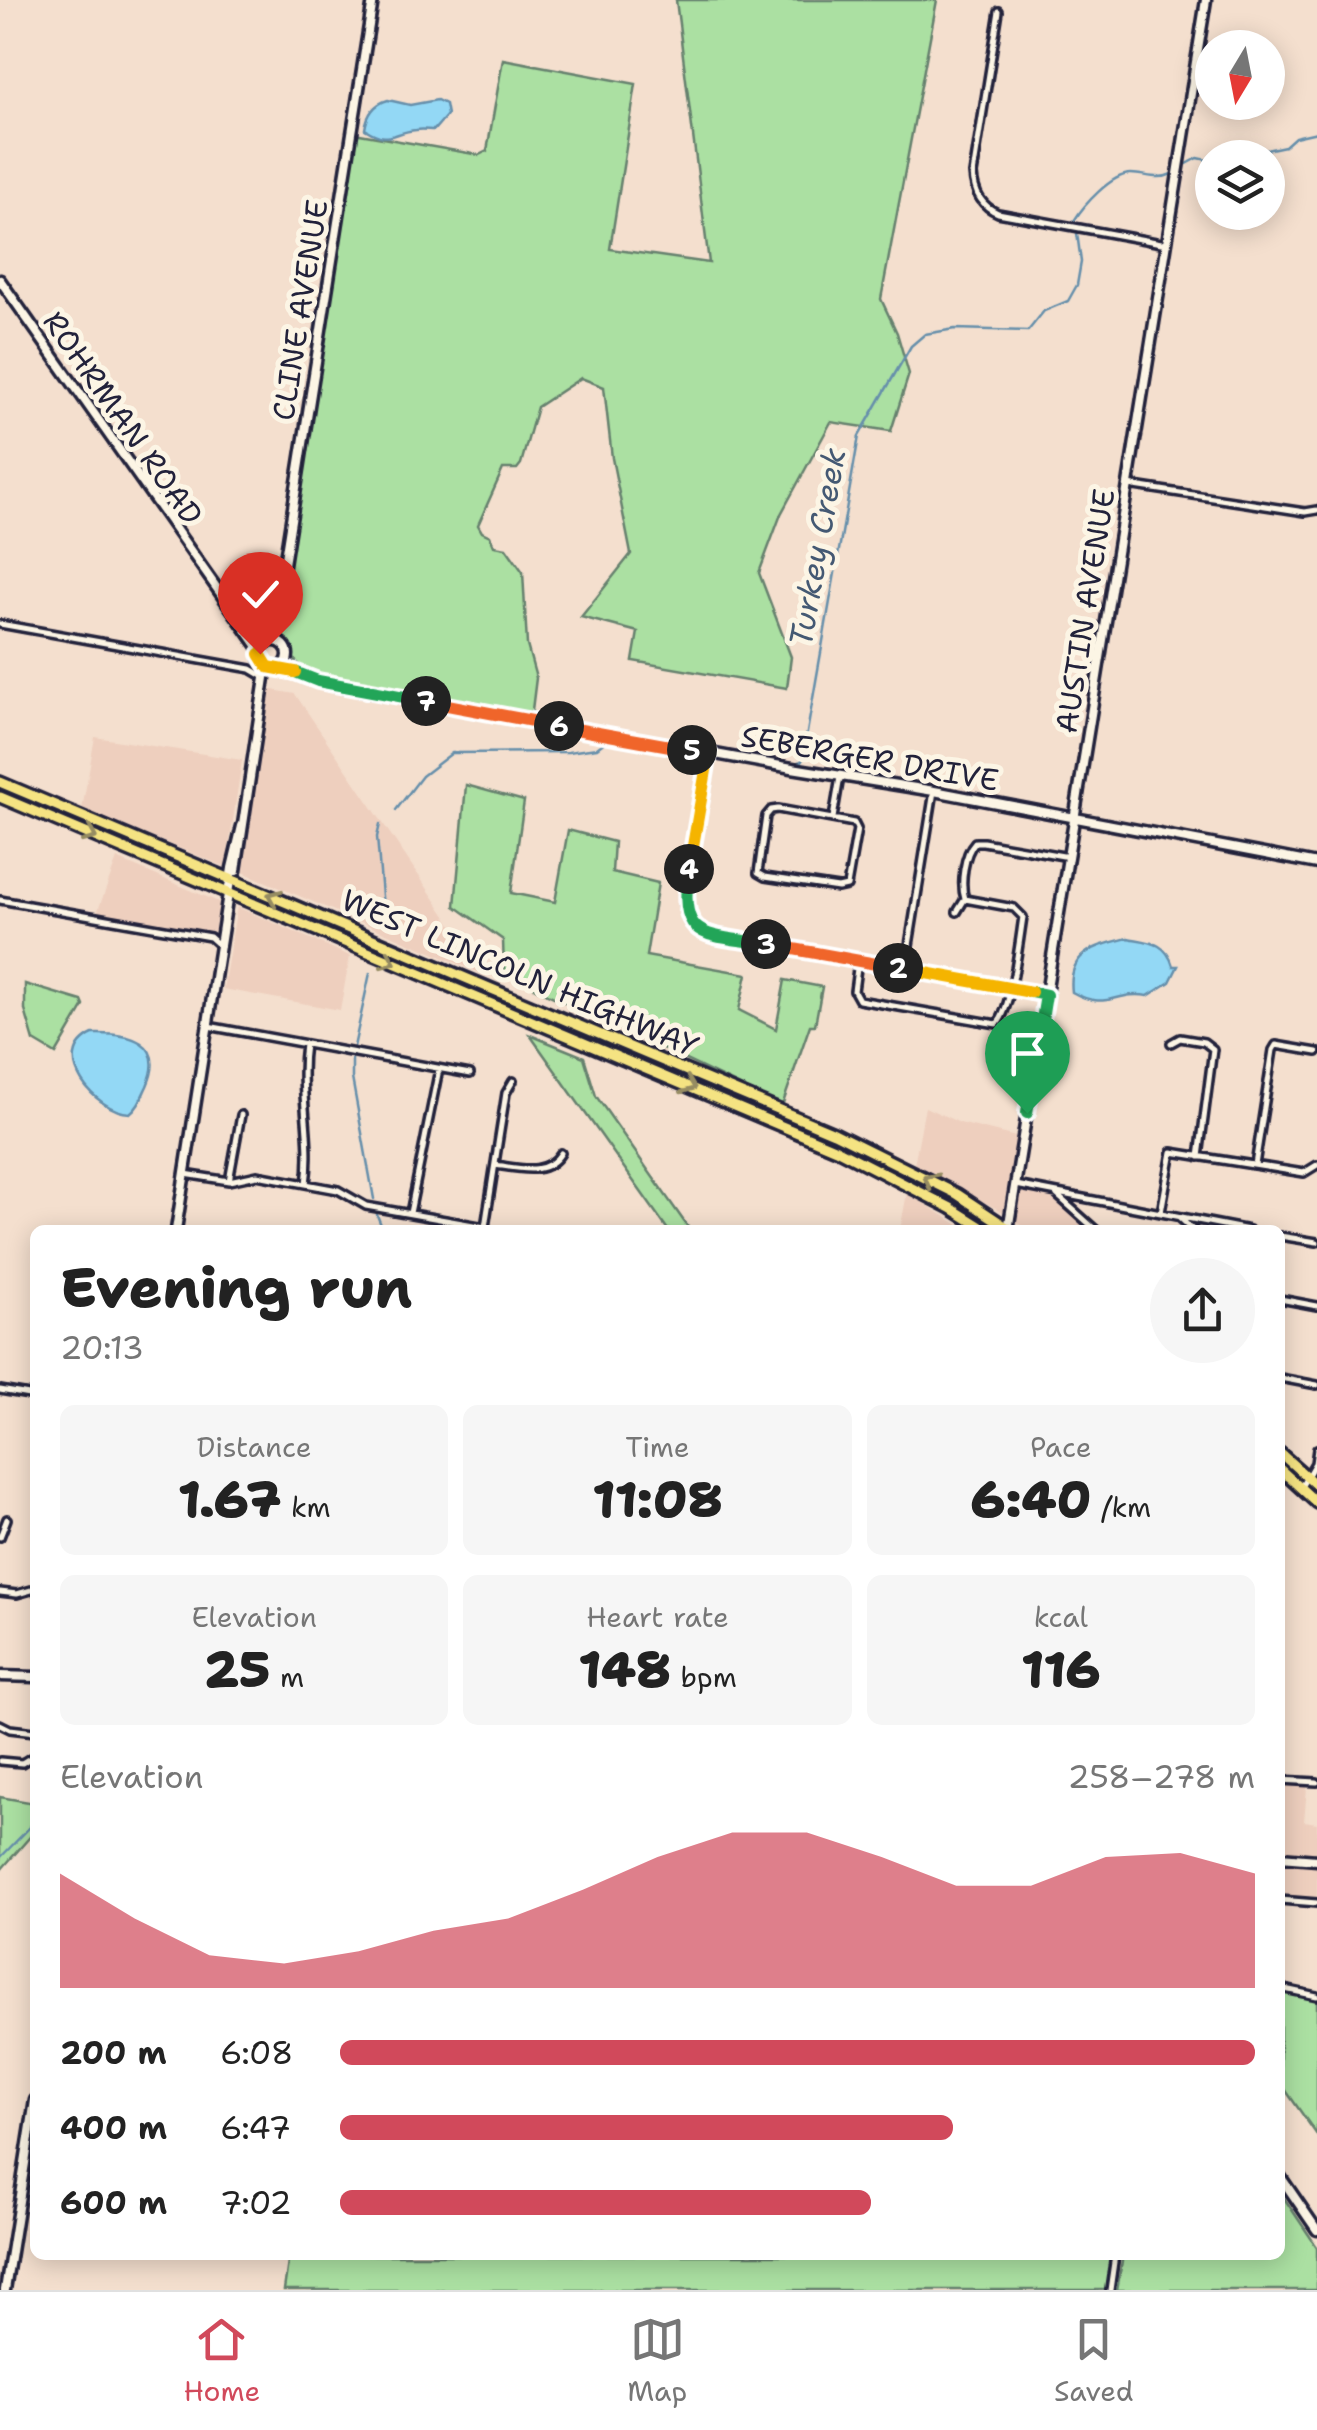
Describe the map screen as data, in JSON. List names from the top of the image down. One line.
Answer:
{"streets":{"main road":["WEST LINCOLN HIGHWAY"],"street":["CLINE AVENUE","ROHRMAN ROAD","AUSTIN AVENUE","SEBERGER DRIVE"]},"crossings":[["CLINE AVENUE","ROHRMAN ROAD"],["CLINE AVENUE","SEBERGER DRIVE"],["ROHRMAN ROAD","SEBERGER DRIVE"],["AUSTIN AVENUE","SEBERGER DRIVE"]],"water":["Turkey Creek"],"north":"bottom","page":{"pins":["7","6","5","4","3","2"],"heading":["Evening run","20:13"],"stats":[["Distance","1.67 km"],["Time","11:08"],["Pace","6:40 /km"],["Elevation","25 m"],["Heart rate","148 bpm"],["kcal","116"]],"chart":["Elevation","258–278 m"],"list":[{"name":"200 m","note":"6:08"},{"name":"400 m","note":"6:47"},{"name":"600 m","note":"7:02"}],"tabs":["Home","Map","Saved"]}}
